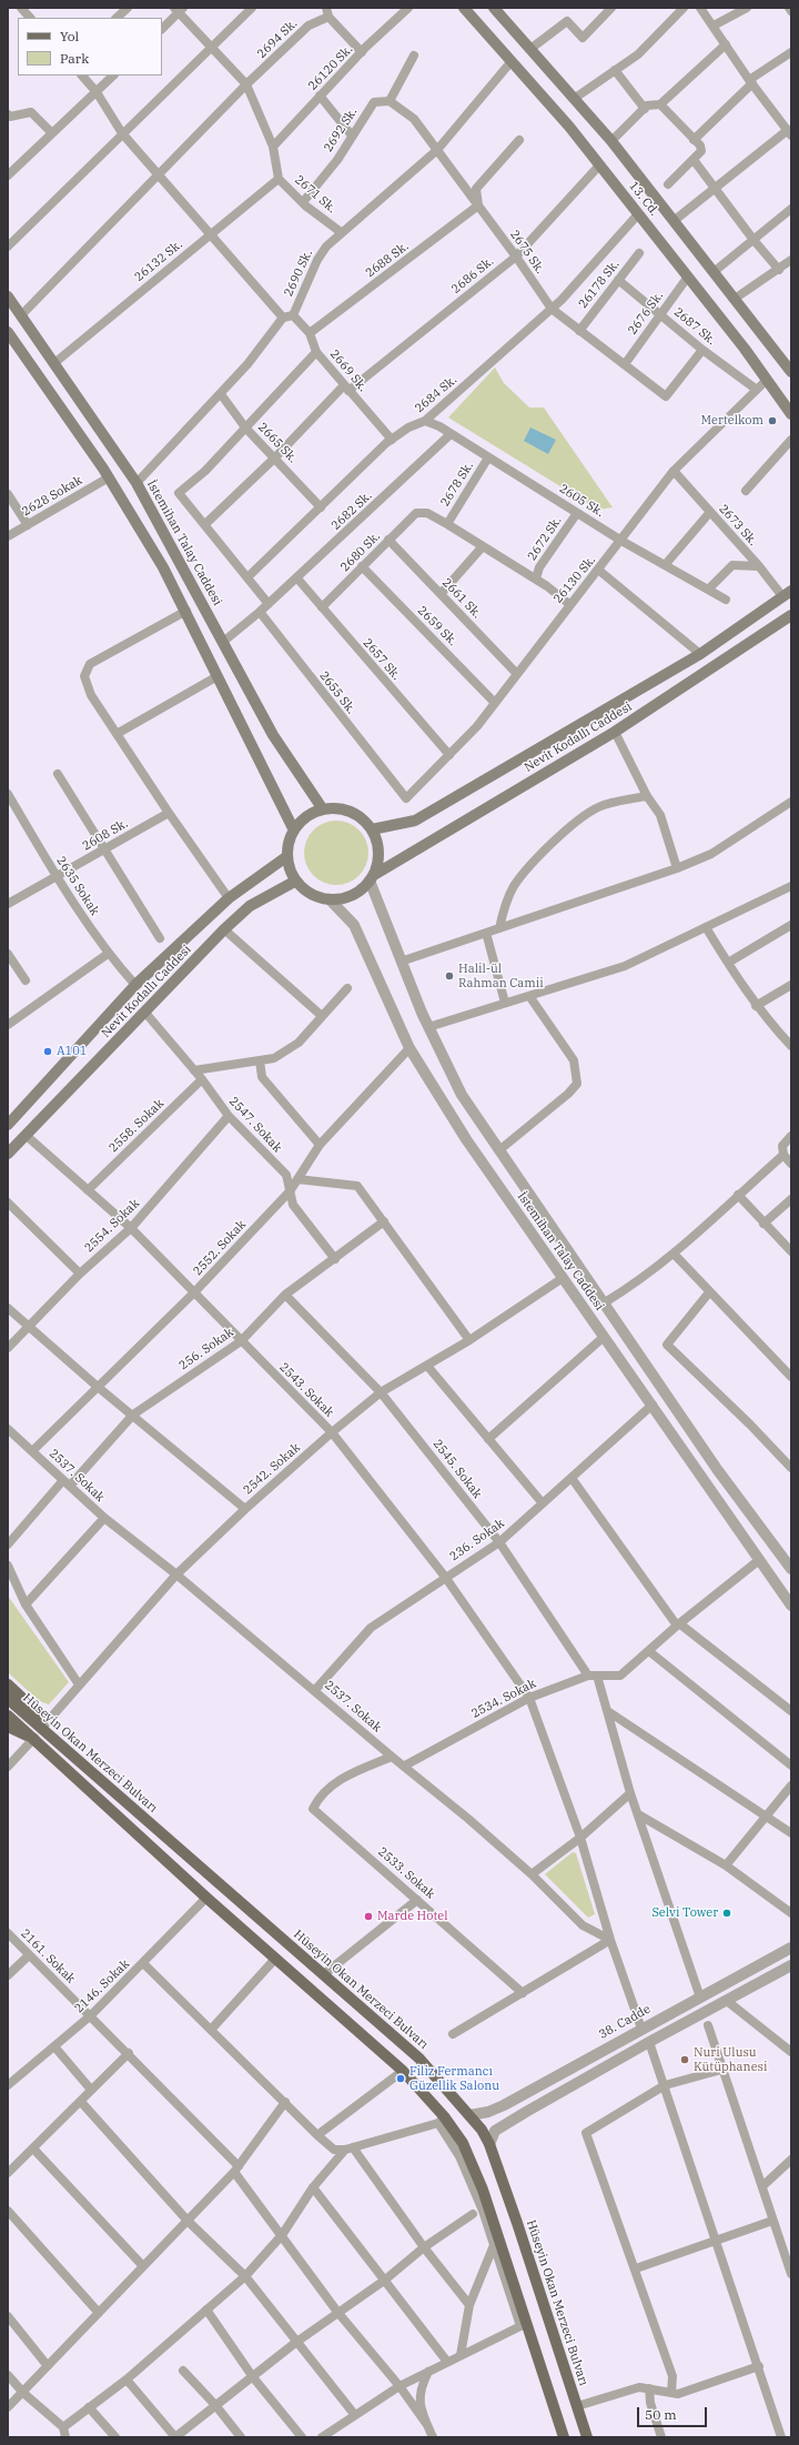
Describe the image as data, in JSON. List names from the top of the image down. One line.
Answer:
{"streets":{"main road":["13. Cd.","İstemihan Talay Caddesi","Nevit Kodallı Caddesi","Hüseyin Okan Merzeci Bulvarı"],"street":["2694 Sk.","26120 Sk.","2692 Sk.","2671 Sk.","2675 Sk.","2688 Sk.","26132 Sk.","2690 Sk.","2686 Sk.","26178 Sk.","2676 Sk.","2687 Sk.","2669 Sk.","2684 Sk.","2665 Sk.","2678 Sk.","2628 Sokak","2605 Sk.","2682 Sk.","2673 Sk.","2672 Sk.","2680 Sk.","26130 Sk.","2661 Sk.","2659 Sk.","2657 Sk.","2655 Sk.","2608 Sk.","2635 Sokak","2547. Sokak","2558. Sokak","2554. Sokak","2552. Sokak","256. Sokak","2543. Sokak","2542. Sokak","2545. Sokak","2537. Sokak","236. Sokak","2534. Sokak","2533. Sokak","2161. Sokak","2146. Sokak","38. Cadde"]},"crossings":[["2694 Sk.","2671 Sk."],["2694 Sk.","İstemihan Talay Caddesi"],["26120 Sk.","2671 Sk."],["2692 Sk.","2671 Sk."],["2692 Sk.","2675 Sk."],["2671 Sk.","26132 Sk."],["2671 Sk.","2690 Sk."],["13. Cd.","2690 Sk."],["13. Cd.","2686 Sk."],["13. Cd.","2676 Sk."],["13. Cd.","2684 Sk."],["13. Cd.","26130 Sk."],["2675 Sk.","2688 Sk."],["2675 Sk.","2690 Sk."],["2675 Sk.","2686 Sk."],["2675 Sk.","26178 Sk."],["2675 Sk.","2676 Sk."],["2675 Sk.","2687 Sk."],["2675 Sk.","2684 Sk."],["2688 Sk.","2669 Sk."],["26132 Sk.","İstemihan Talay Caddesi"],["2690 Sk.","2669 Sk."],["2686 Sk.","2669 Sk."],["2686 Sk.","2665 Sk."],["26178 Sk.","2687 Sk."],["2676 Sk.","2687 Sk."],["2687 Sk.","26130 Sk."],["2669 Sk.","2684 Sk."],["2684 Sk.","2665 Sk."],["2684 Sk.","2605 Sk."],["2678 Sk.","2605 Sk."],["2678 Sk.","2680 Sk."],["2605 Sk.","2682 Sk."],["2605 Sk.","2672 Sk."],["2605 Sk.","26130 Sk."],["2682 Sk.","2657 Sk."],["2673 Sk.","26130 Sk."],["İstemihan Talay Caddesi","Nevit Kodallı Caddesi"],["İstemihan Talay Caddesi","2552. Sokak"],["İstemihan Talay Caddesi","2542. Sokak"],["İstemihan Talay Caddesi","236. Sokak"],["2680 Sk.","2661 Sk."],["2680 Sk.","2659 Sk."],["2680 Sk.","2657 Sk."],["26130 Sk.","2661 Sk."],["26130 Sk.","2659 Sk."],["26130 Sk.","2657 Sk."],["26130 Sk.","2655 Sk."],["Nevit Kodallı Caddesi","2635 Sokak"],["Nevit Kodallı Caddesi","2547. Sokak"],["Nevit Kodallı Caddesi","2543. Sokak"],["2608 Sk.","2635 Sokak"],["2547. Sokak","2558. Sokak"],["2547. Sokak","2554. Sokak"],["2547. Sokak","2552. Sokak"],["2547. Sokak","256. Sokak"],["2558. Sokak","2543. Sokak"],["2554. Sokak","2543. Sokak"],["2552. Sokak","2543. Sokak"],["2552. Sokak","2537. Sokak"],["256. Sokak","2543. Sokak"],["256. Sokak","2545. Sokak"],["256. Sokak","2537. Sokak"],["2543. Sokak","2542. Sokak"],["2543. Sokak","2537. Sokak"],["2543. Sokak","236. Sokak"],["2543. Sokak","2534. Sokak"],["2542. Sokak","2545. Sokak"],["2542. Sokak","2537. Sokak"],["2542. Sokak","Hüseyin Okan Merzeci Bulvarı"],["2545. Sokak","236. Sokak"],["2545. Sokak","2534. Sokak"],["2545. Sokak","38. Cadde"],["2537. Sokak","236. Sokak"],["2537. Sokak","2534. Sokak"],["2537. Sokak","2533. Sokak"],["Hüseyin Okan Merzeci Bulvarı","2146. Sokak"],["Hüseyin Okan Merzeci Bulvarı","38. Cadde"],["2161. Sokak","2146. Sokak"]],"places":["Mertelkom","Halil-ül Rahman Camii","A101","Selvi Tower","Marde Hotel","Nuri Ulusu Kütüphanesi","Filiz Fermancı Güzellik Salonu"],"legend":["Yol","Park"],"scale_bar":"50 m"}
